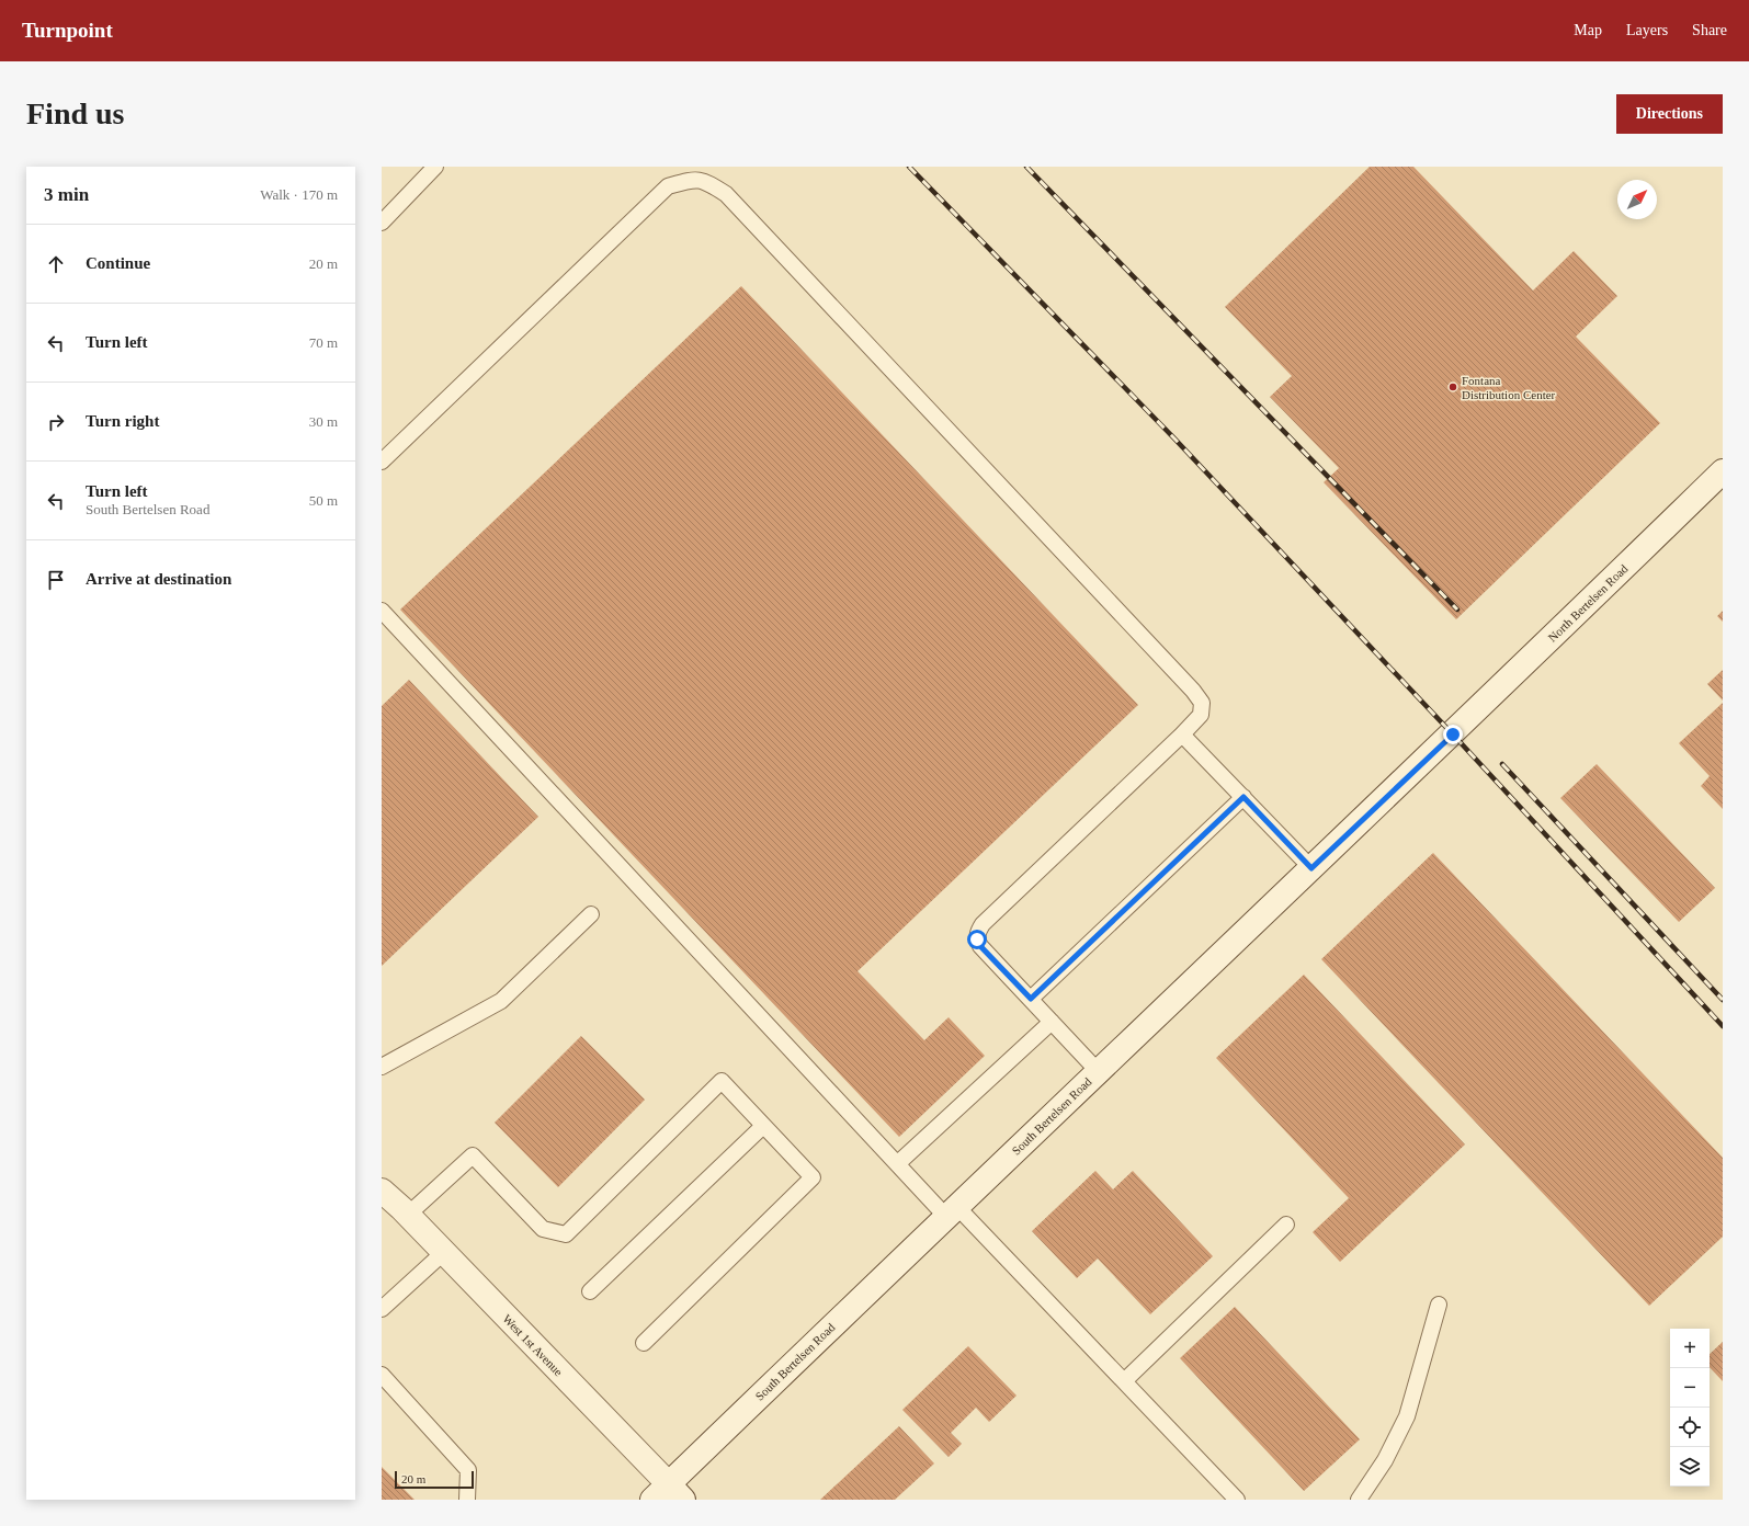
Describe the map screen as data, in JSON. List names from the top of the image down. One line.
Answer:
{"streets":{"street":["North Bertelsen Road","South Bertelsen Road","West 1st Avenue"]},"crossings":[["North Bertelsen Road","South Bertelsen Road"],["South Bertelsen Road","West 1st Avenue"]],"places":["Fontana Distribution Center"],"scale_bar":"20 m","north":"top right","page":{"header":"Turnpoint","nav":["Map","Layers","Share"],"buttons":"Directions","title":"Find us","heading":["3 min","Walk · 170 m"],"list":[["Continue","20 m"],["Turn left","70 m"],["Turn right","30 m"],["Turn left","South Bertelsen Road","50 m"],"Arrive at destination"],"map_buttons":["+","−"],"scale":"20 m"}}
